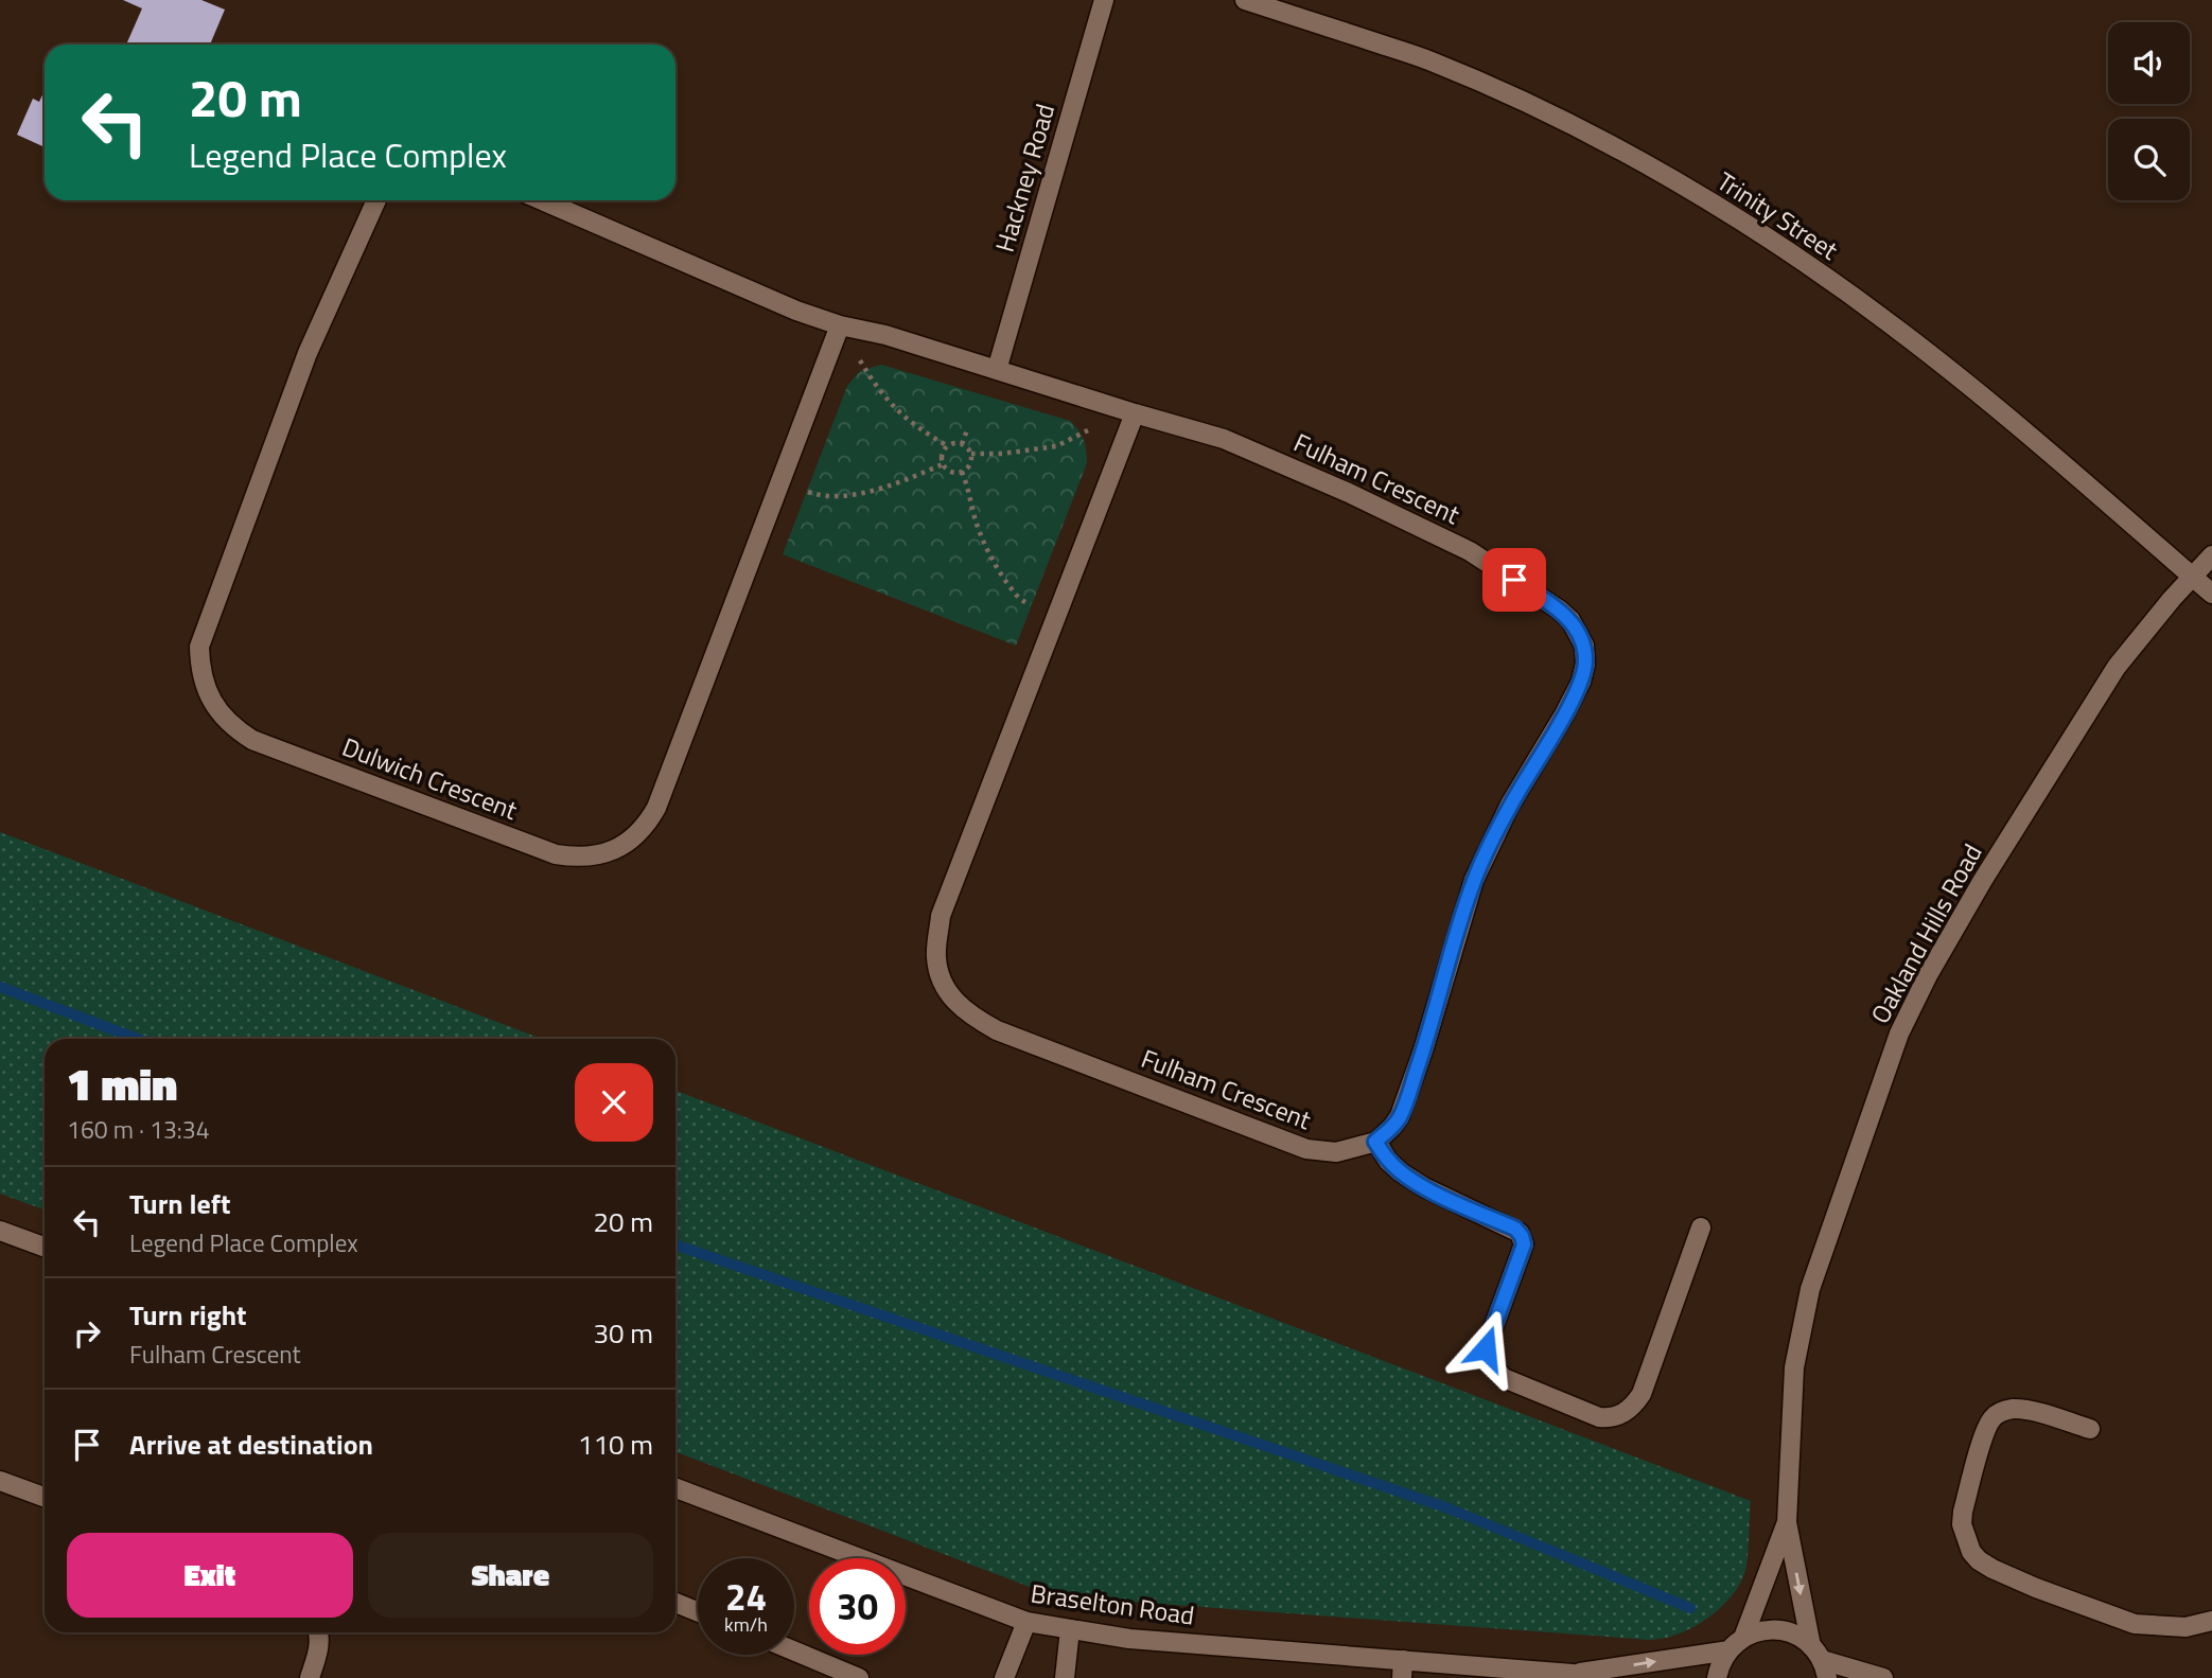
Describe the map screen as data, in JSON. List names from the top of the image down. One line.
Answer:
{"streets":{"street":["Hackney Road","Trinity Street","Fulham Crescent","Dulwich Crescent","Oakland Hills Road","Braselton Road"]},"crossings":[["Hackney Road","Fulham Crescent"],["Trinity Street","Oakland Hills Road"],["Oakland Hills Road","Braselton Road"]],"page":{"turn":["20 m","Legend Place Complex"],"heading":["1 min","160 m · 13:34"],"list":[{"name":"Turn left","note":"Legend Place Complex","value":"20 m"},{"name":"Turn right","note":"Fulham Crescent","value":"30 m"},{"name":"Arrive at destination","value":"110 m"}],"buttons":["Exit","Share"],"speed":"24 km/h","limit":"30"}}
